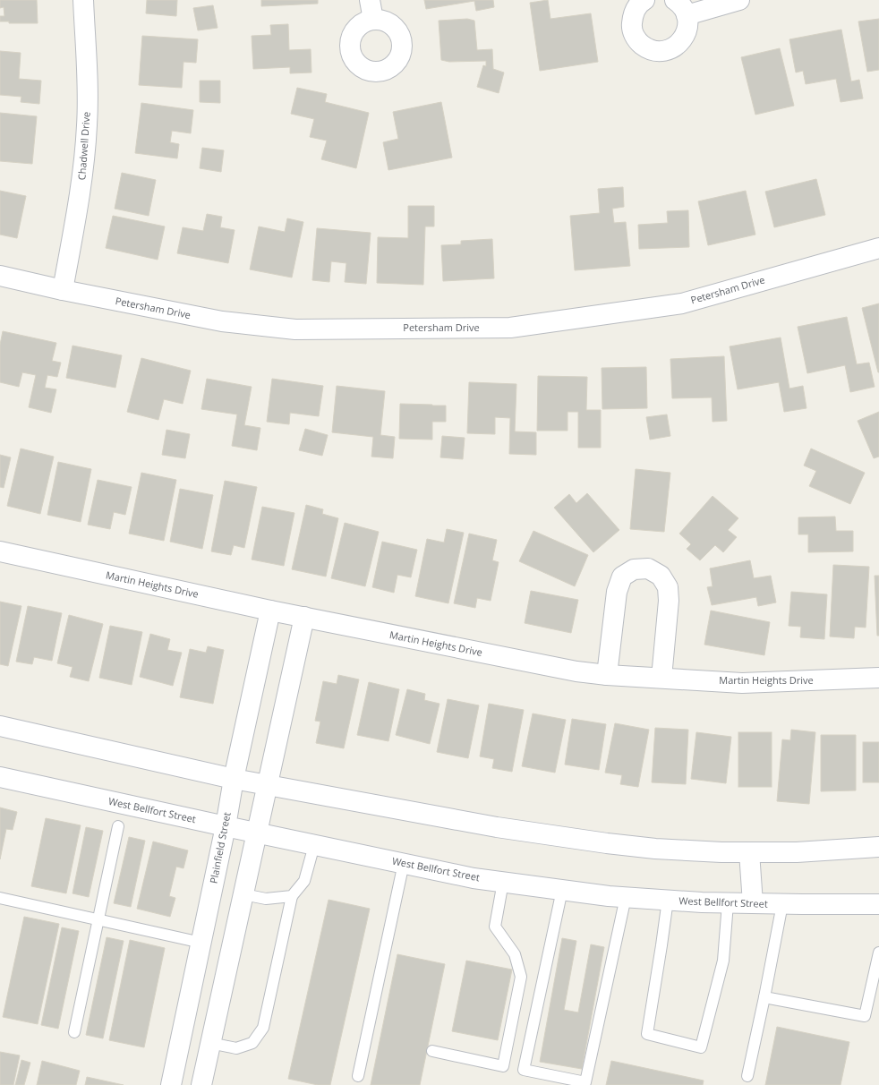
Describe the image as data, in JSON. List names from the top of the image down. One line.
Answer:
{"streets":{"street":["Chadwell Drive","Petersham Drive","Martin Heights Drive","West Bellfort Street","Plainfield Street"]},"crossings":[["Chadwell Drive","Petersham Drive"],["Martin Heights Drive","Plainfield Street"],["West Bellfort Street","Plainfield Street"]]}
